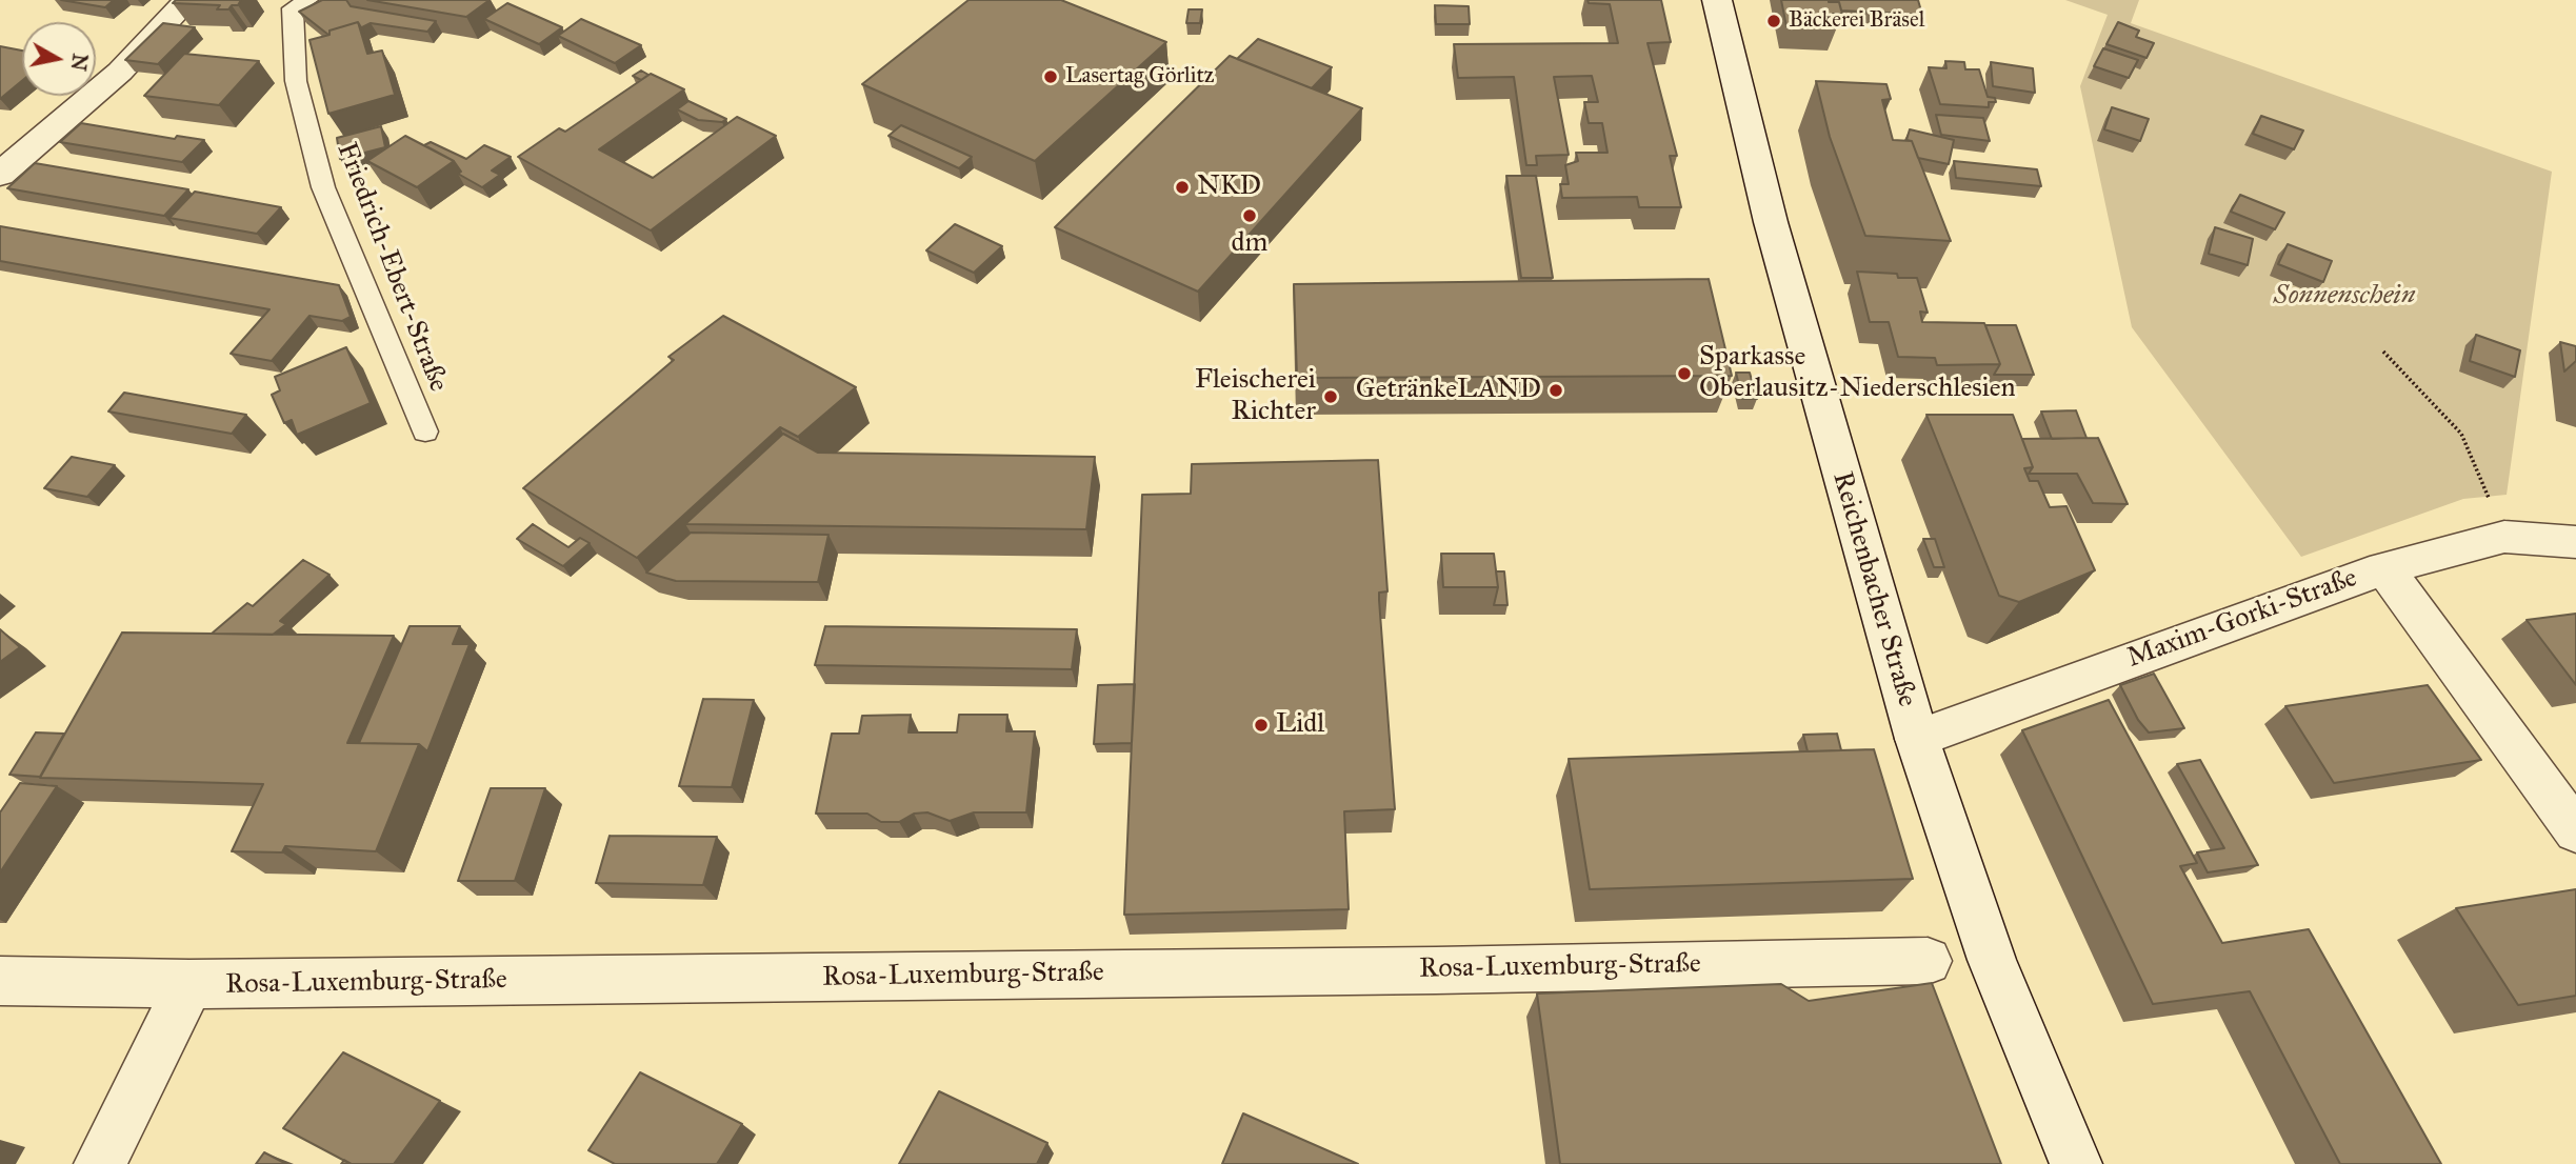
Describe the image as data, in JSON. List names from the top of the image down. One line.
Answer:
{"streets":{"street":["Reichenbacher Straße","Maxim-Gorki-Straße","Rosa-Luxemburg-Straße"],"lane":["Friedrich-Ebert-Straße"]},"crossings":[["Reichenbacher Straße","Maxim-Gorki-Straße"]],"parks":["Sonnenschein"],"places":["Bäckerei Bräsel","Lasertag Görlitz","NKD","dm","Sparkasse Oberlausitz-Niederschlesien","GetränkeLAND","Fleischerei Richter","Lidl"],"north":"right"}
